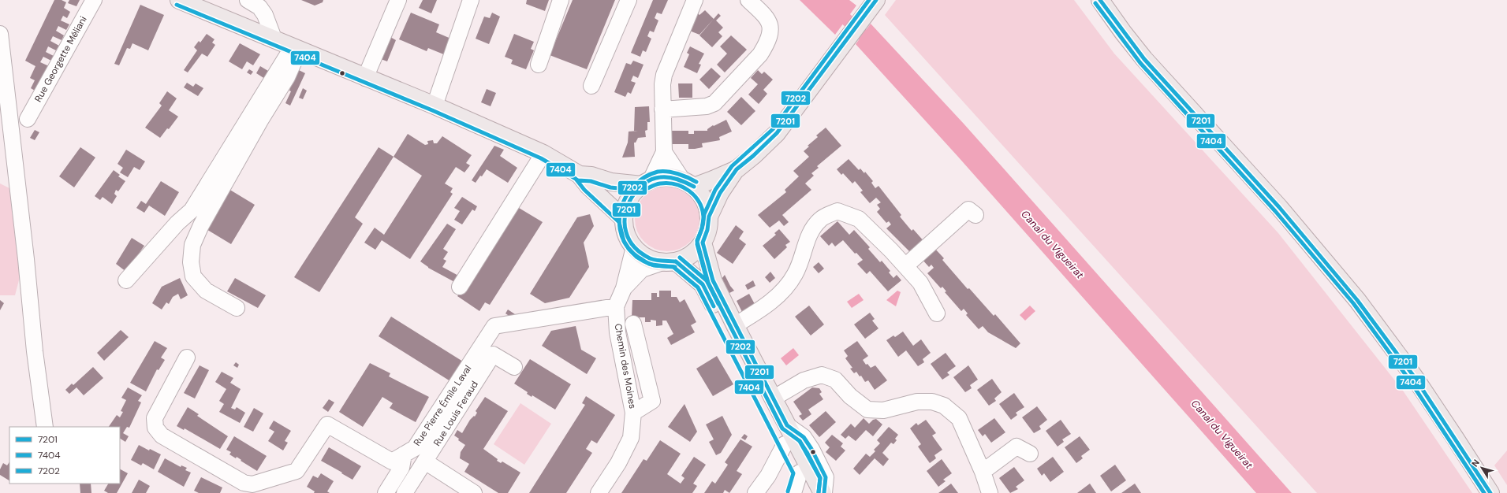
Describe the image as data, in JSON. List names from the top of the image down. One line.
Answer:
{"streets":{"street":["Rue Georgette Méliani","Chemin des Moines","Rue Pierre Émile Laval","Rue Louis Feraud"]},"crossings":[["Chemin des Moines","Rue Pierre Émile Laval"]],"water":["Canal du Vigueirat"],"lines":["transit line 7201","transit line 7202","transit line 7404"],"legend":["7201","7404","7202"],"north":"top left"}
